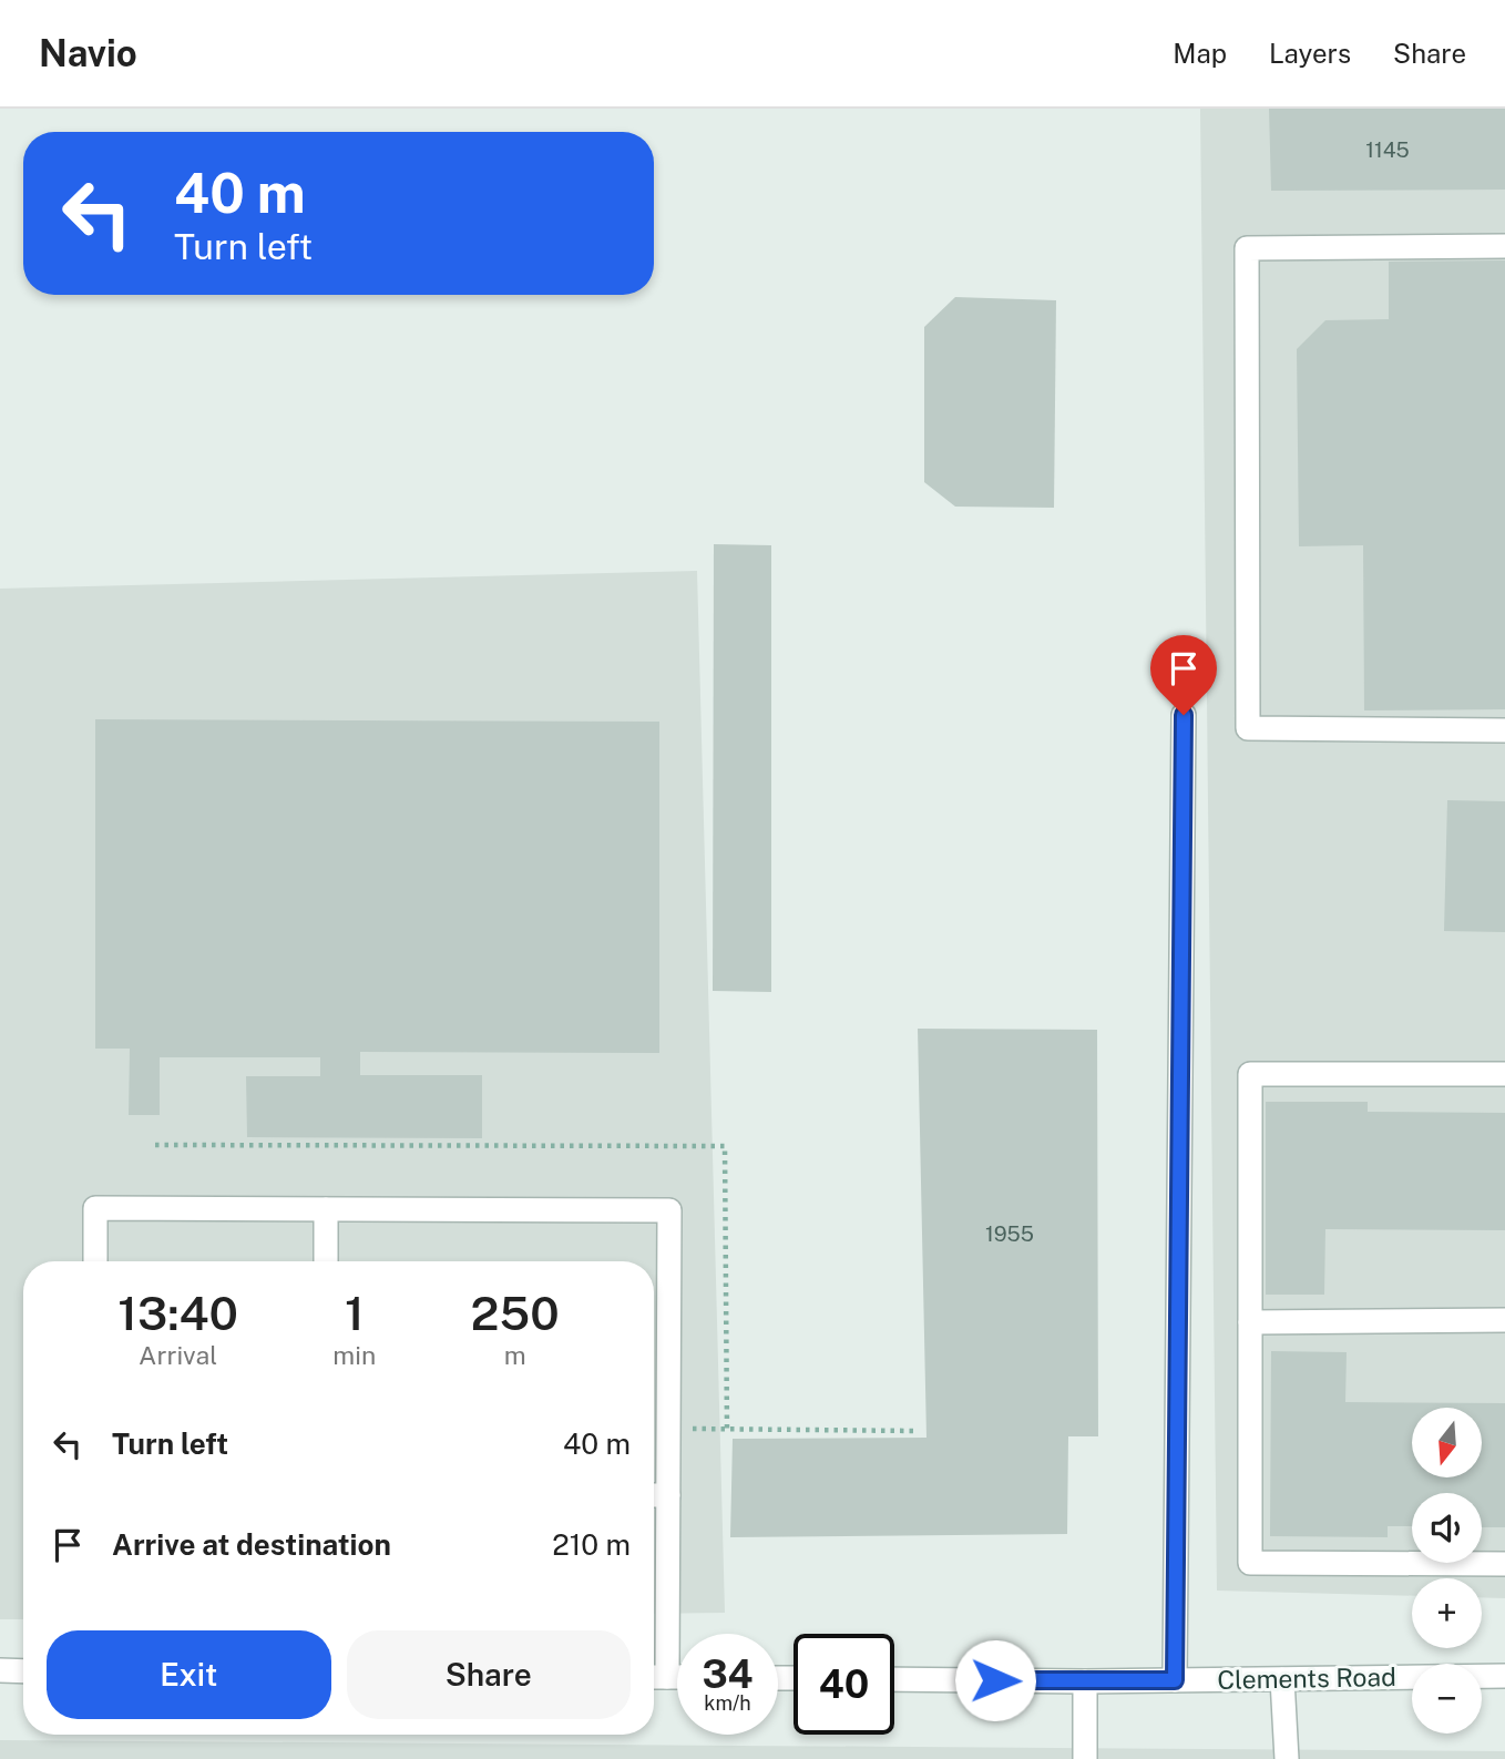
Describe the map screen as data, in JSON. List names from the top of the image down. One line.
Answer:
{"streets":{"street":["Clements Road"]},"house_numbers":["1145","1955"],"north":"bottom","page":{"header":"Navio","nav":["Map","Layers","Share"],"turn":["40 m","Turn left"],"eta":["13:40","Arrival","1","min","250","m"],"list":[{"name":"Turn left","value":"40 m"},{"name":"Arrive at destination","value":"210 m"}],"map_buttons":["+","−"],"buttons":["Exit","Share"],"speed":"34 km/h","limit":"40"}}
